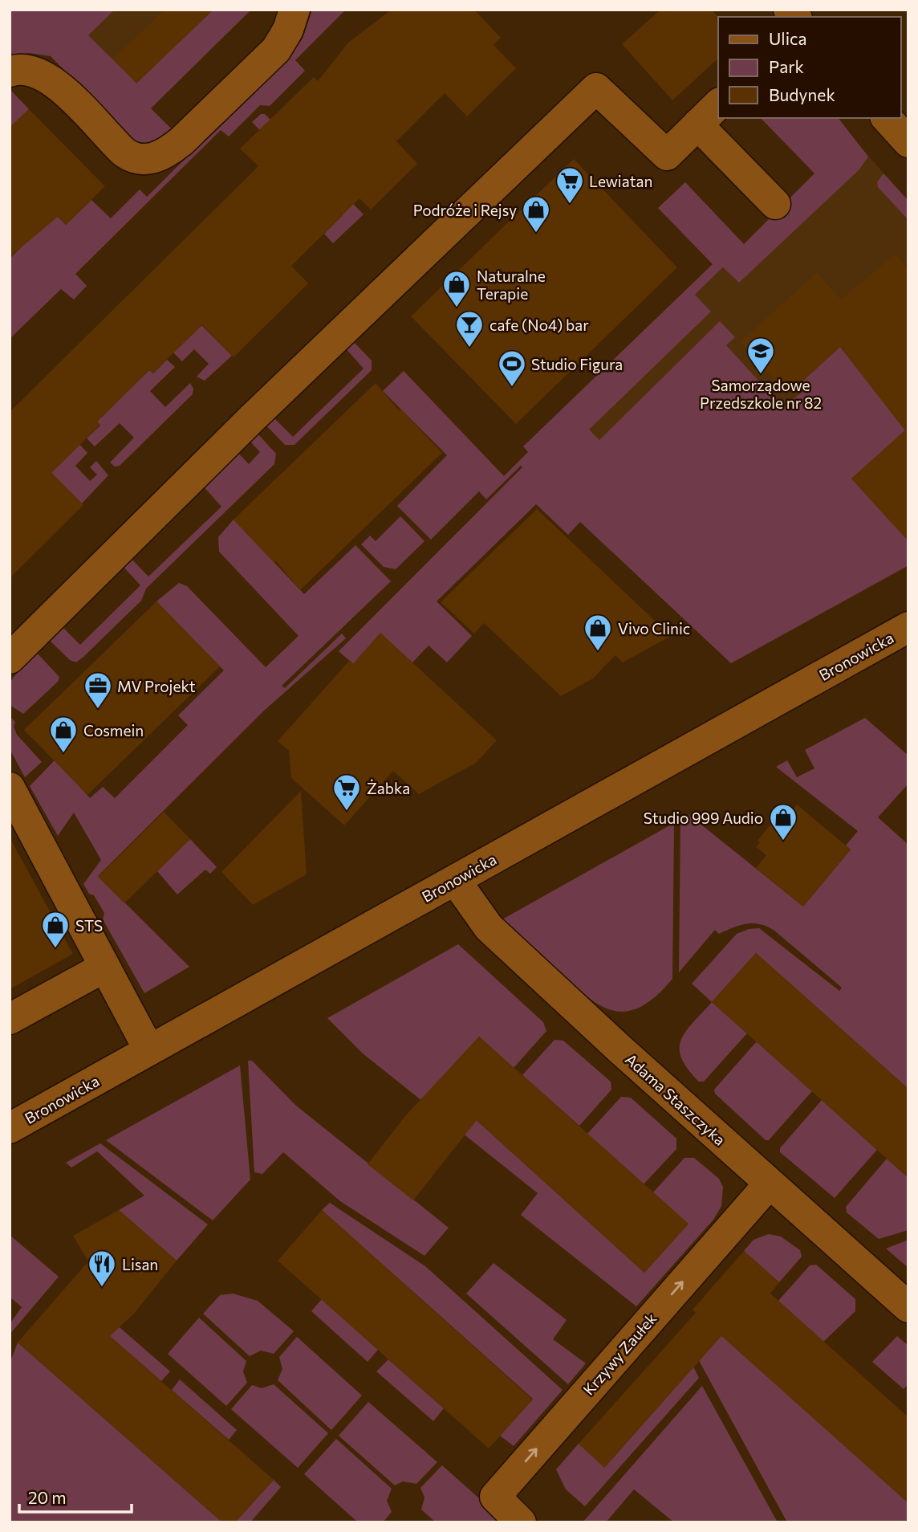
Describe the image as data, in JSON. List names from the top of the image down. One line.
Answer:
{"streets":{"street":["Bronowicka","Adama Staszczyka","Krzywy Zaułek"]},"crossings":[["Bronowicka","Adama Staszczyka"],["Adama Staszczyka","Krzywy Zaułek"]],"one_way":["Krzywy Zaułek"],"places":{"supermarket":["Lewiatan","Żabka"],"shop":["Podróże i Rejsy","Naturalne Terapie","Vivo Clinic","Cosmein","Studio 999 Audio","STS"],"bar":["cafe (No4) bar"],"school or university":["Samorządowe Przedszkole nr 82"],"sports":["Studio Figura"],"office":["MV Projekt"],"restaurant":["Lisan"]},"legend":["Ulica","Park","Budynek"],"scale_bar":"20 m"}
